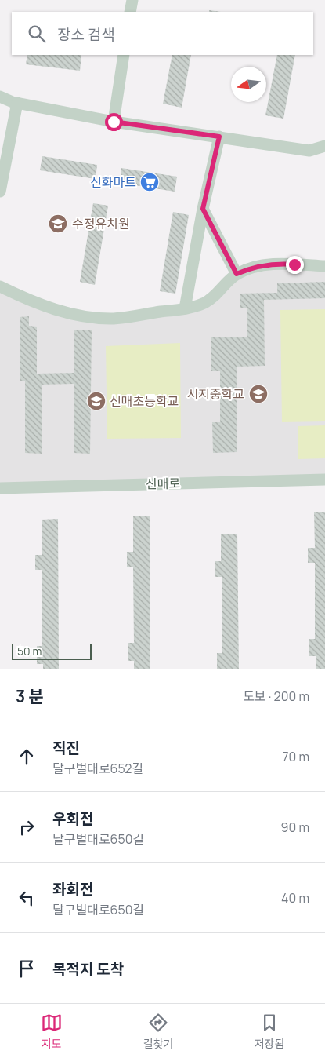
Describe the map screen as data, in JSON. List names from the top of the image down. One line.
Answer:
{"streets":{"street":["신매로"]},"places":{"supermarket":["신화마트"],"school or university":["수정유치원","시지중학교","신매초등학교"]},"scale_bar":"50 m","north":"left","page":{"search":"장소 검색","scale":"50 m","heading":["3 분","도보 · 200 m"],"list":[["직진","달구벌대로652길","70 m"],["우회전","달구벌대로650길","90 m"],["좌회전","달구벌대로650길","40 m"],"목적지 도착"],"nav":["지도","길찾기","저장됨"]}}
